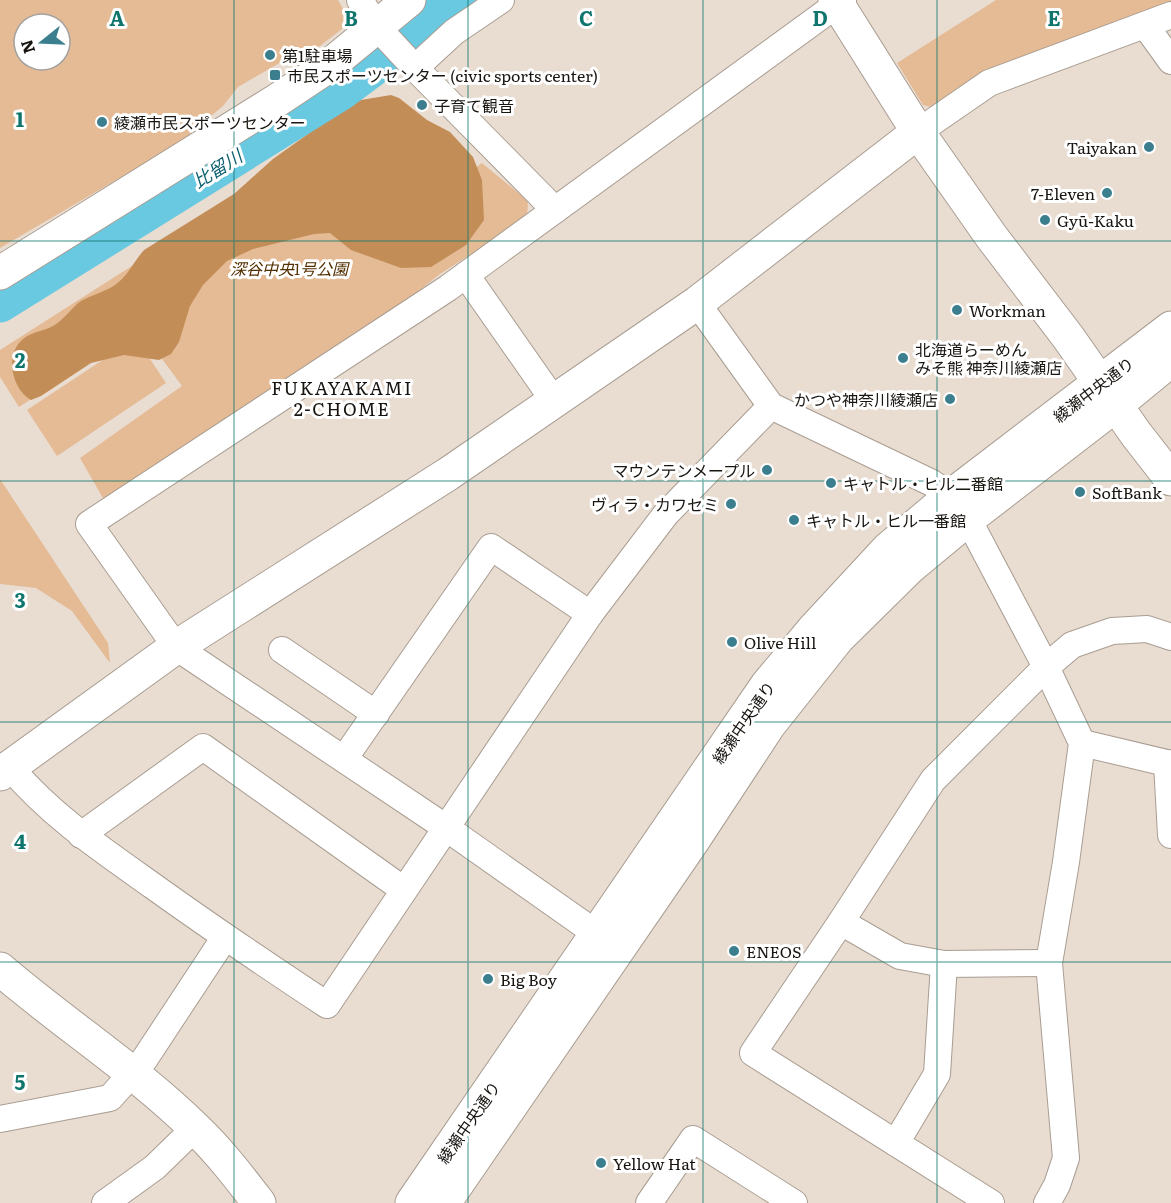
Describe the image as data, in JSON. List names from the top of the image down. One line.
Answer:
{"streets":{"street":["綾瀬中央通り"]},"districts":["FUKAYAKAMI 2-CHOME"],"water":["比留川"],"parks":["深谷中央1号公園"],"places":{"other":["第1駐車場","子育て観音","綾瀬市民スポーツセンター","Taiyakan","7-Eleven","Gyū-Kaku","Workman","北海道らーめん みそ熊 神奈川綾瀬店","かつや神奈川綾瀬店","マウンテンメープル","キャトル・ヒル二番館","SoftBank","ヴィラ・カワセミ","キャトル・ヒル一番館","Olive Hill","ENEOS","Big Boy","Yellow Hat"],"transit":["市民スポーツセンター (civic sports center)"]},"north":"left","grid":{"columns":["A","B","C","D","E"],"rows":["1","2","3","4","5"]}}
